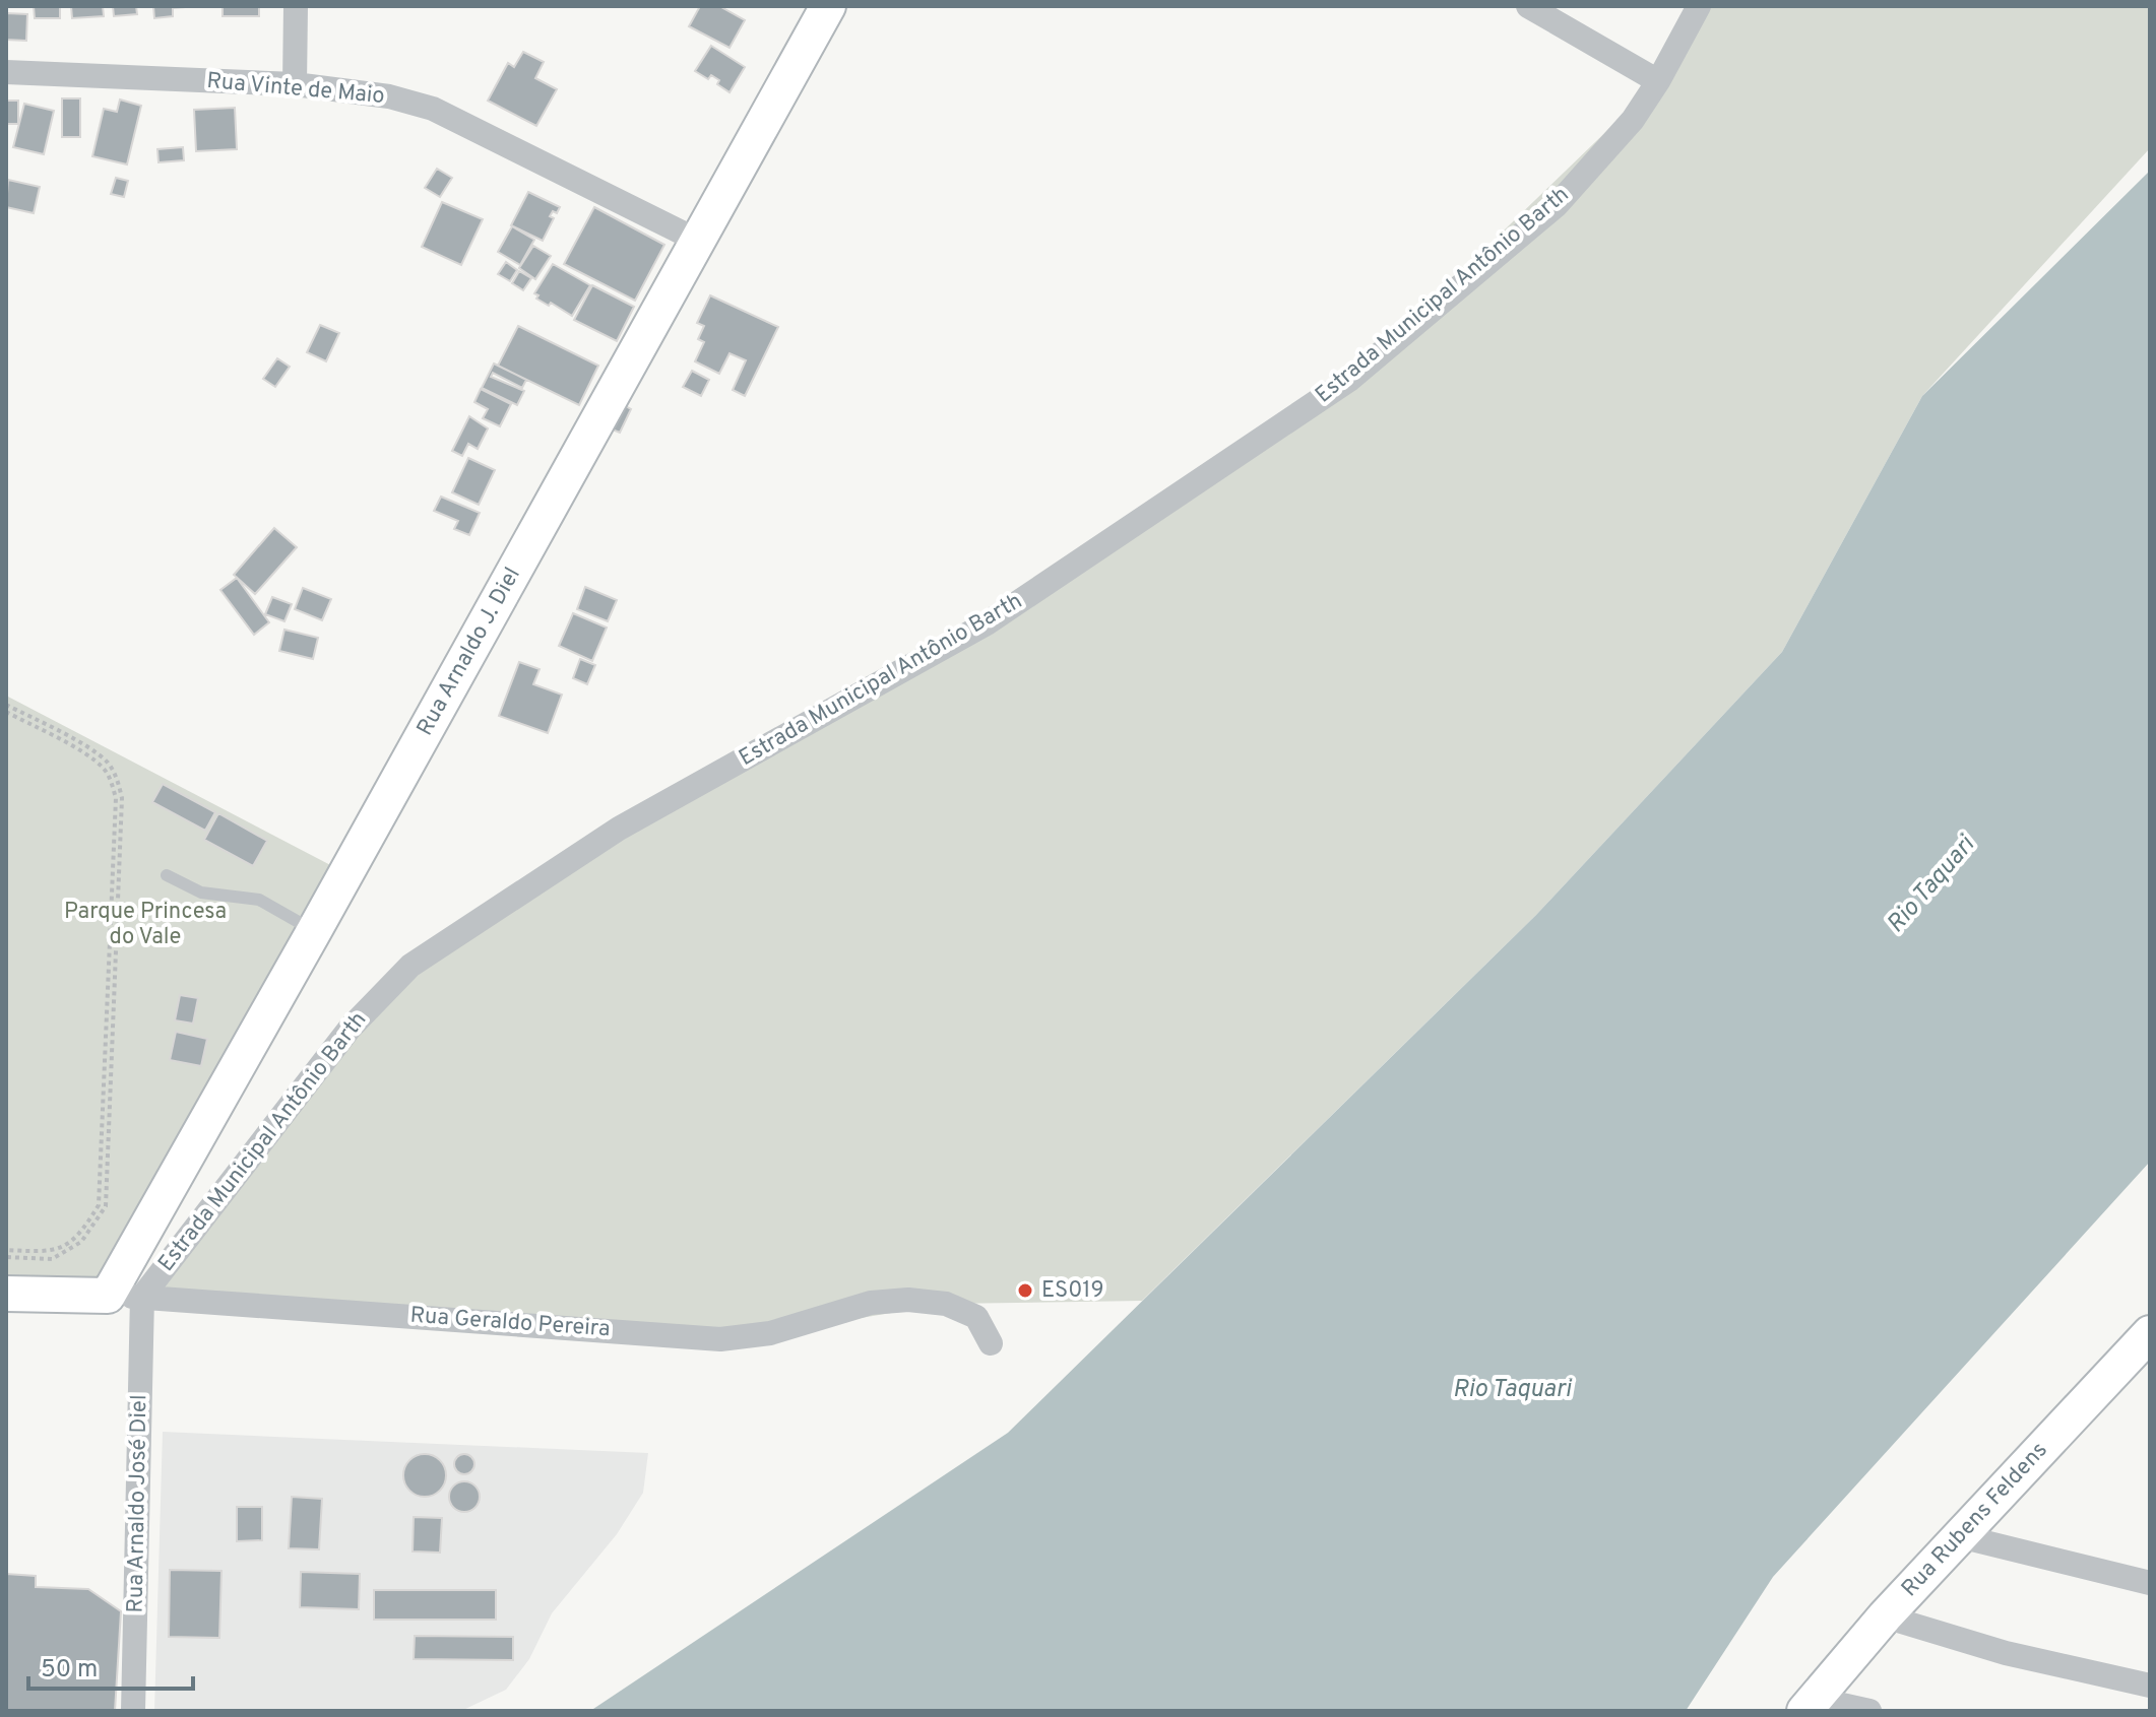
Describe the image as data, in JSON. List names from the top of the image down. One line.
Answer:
{"streets":{"street":["Rua Vinte de Maio","Estrada Municipal Antônio Barth","Rua Arnaldo J. Diel","Rua Geraldo Pereira","Rua Arnaldo José Diel","Rua Rubens Feldens"]},"crossings":[["Rua Vinte de Maio","Rua Arnaldo J. Diel"],["Estrada Municipal Antônio Barth","Rua Geraldo Pereira"],["Estrada Municipal Antônio Barth","Rua Arnaldo José Diel"],["Rua Arnaldo J. Diel","Rua Geraldo Pereira"],["Rua Geraldo Pereira","Rua Arnaldo José Diel"]],"water":["Rio Taquari"],"parks":["Parque Princesa do Vale"],"places":["ES019"],"scale_bar":"50 m"}
